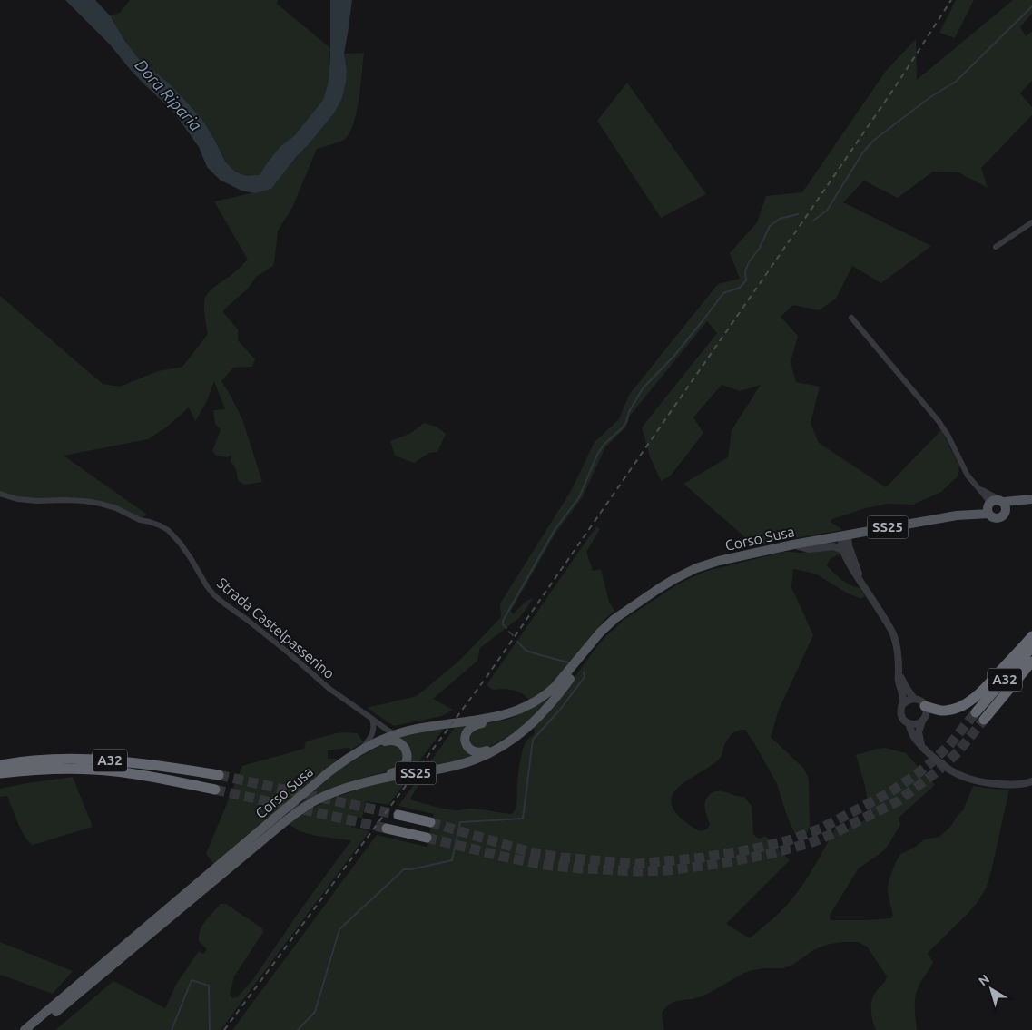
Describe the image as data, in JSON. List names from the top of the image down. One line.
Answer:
{"streets":{"highway":["A32"],"main road":["SS25","Corso Susa"],"street":["Strada Castelpasserino"]},"crossings":[["SS25","Corso Susa"],["Corso Susa","Strada Castelpasserino"]],"water":["Dora Riparia"],"north":"top left"}
